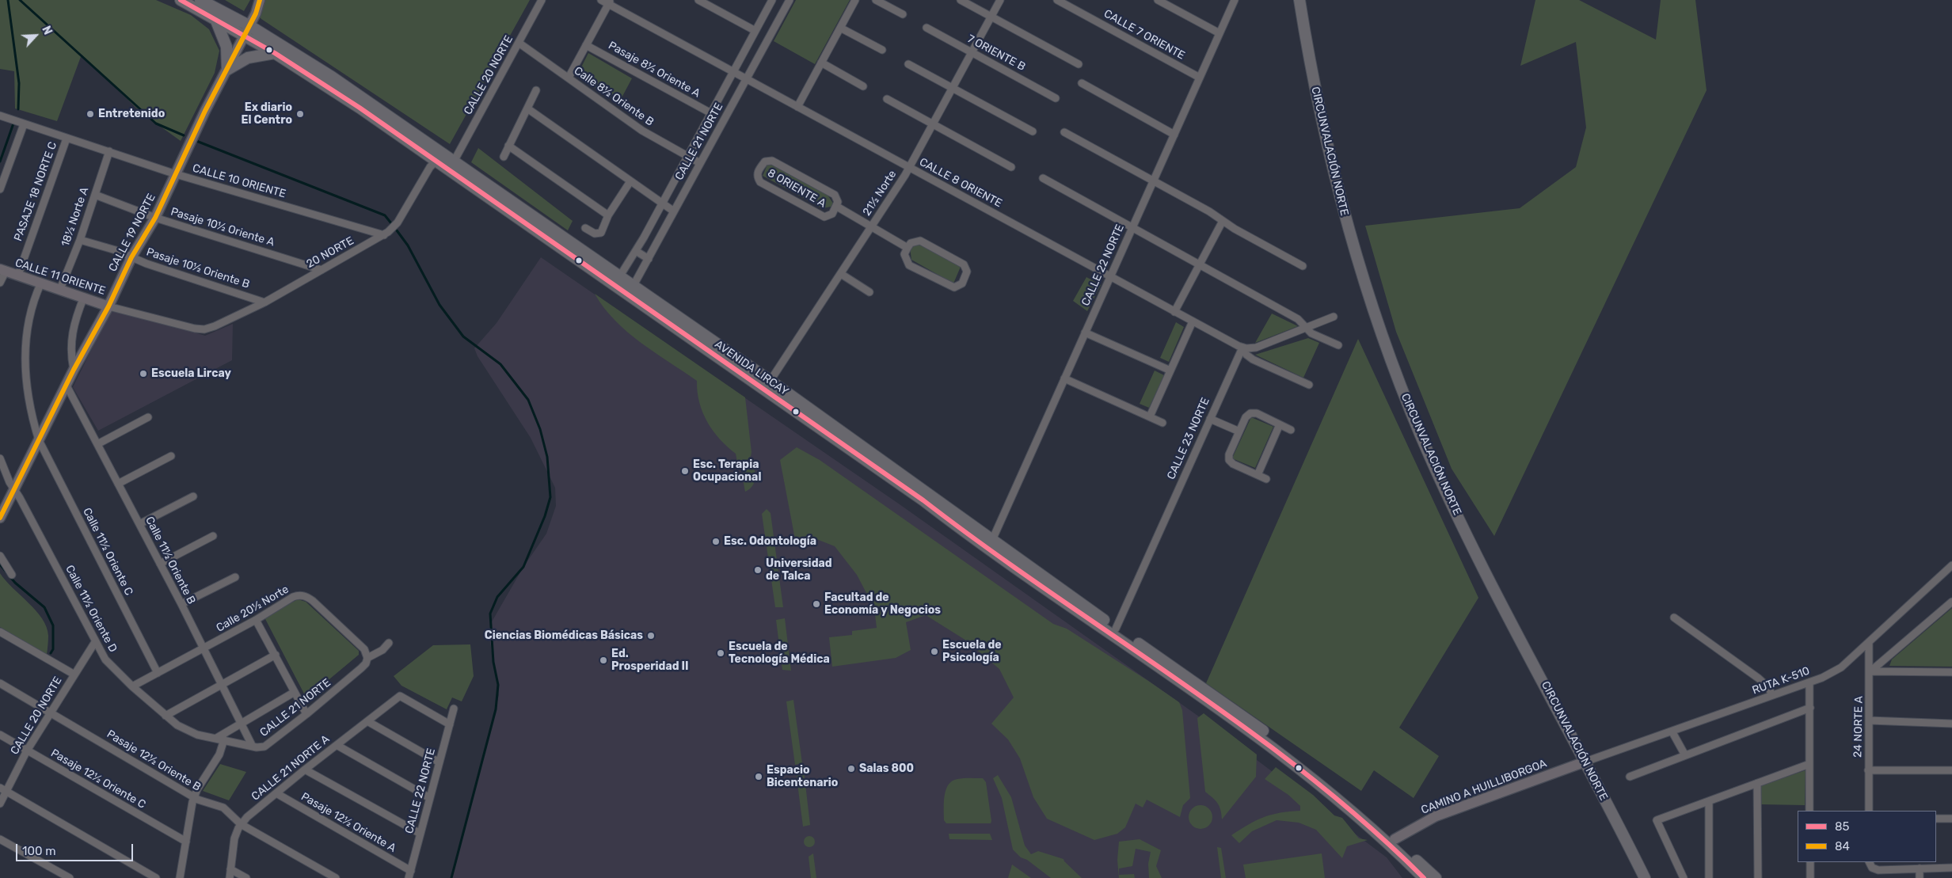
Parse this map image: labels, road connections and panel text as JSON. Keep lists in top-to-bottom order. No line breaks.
{"streets":{"main road":["CIRCUNVALACIÓN NORTE","AVENIDA LIRCAY"],"street":["CALLE 7 ORIENTE","7 ORIENTE B","Pasaje 8½ Oriente A","CALLE 20 NORTE","Calle 8½ Oriente B","CALLE 21 NORTE","CALLE 10 ORIENTE","CALLE 8 ORIENTE","8 ORIENTE A","PASAJE 18 NORTE C","21½ Norte","18½ Norte A","Pasaje 10½ Oriente A","CALLE 19 NORTE","20 NORTE","CALLE 22 NORTE","Pasaje 10½ Oriente B","CALLE 11 ORIENTE","CALLE 23 NORTE","Calle 11½ Oriente C","Calle 11½ Oriente B","Calle 11½ Oriente D","Calle 20½ Norte","RUTA K-510","24 NORTE A","Pasaje 12½ Oriente B","CALLE 21 NORTE A","Pasaje 12½ Oriente C","CAMINO A HUILLIBORGOA","Pasaje 12½ Oriente A"]},"crossings":[["CALLE 7 ORIENTE","CALLE 22 NORTE"],["7 ORIENTE B","21½ Norte"],["Pasaje 8½ Oriente A","CALLE 21 NORTE"],["CALLE 20 NORTE","Calle 8½ Oriente B"],["CALLE 20 NORTE","AVENIDA LIRCAY"],["CALLE 20 NORTE","Calle 11½ Oriente D"],["CALLE 20 NORTE","Pasaje 12½ Oriente B"],["CALLE 20 NORTE","Pasaje 12½ Oriente C"],["Calle 8½ Oriente B","CALLE 21 NORTE"],["CALLE 21 NORTE","CALLE 8 ORIENTE"],["CALLE 21 NORTE","AVENIDA LIRCAY"],["CALLE 21 NORTE","Calle 11½ Oriente B"],["CALLE 21 NORTE","Calle 11½ Oriente D"],["CALLE 21 NORTE","Calle 20½ Norte"],["CIRCUNVALACIÓN NORTE","RUTA K-510"],["CIRCUNVALACIÓN NORTE","CAMINO A HUILLIBORGOA"],["CALLE 10 ORIENTE","PASAJE 18 NORTE C"],["CALLE 10 ORIENTE","18½ Norte A"],["CALLE 10 ORIENTE","CALLE 19 NORTE"],["CALLE 10 ORIENTE","20 NORTE"],["CALLE 8 ORIENTE","21½ Norte"],["CALLE 8 ORIENTE","CALLE 22 NORTE"],["CALLE 8 ORIENTE","CALLE 23 NORTE"],["8 ORIENTE A","21½ Norte"],["PASAJE 18 NORTE C","CALLE 11 ORIENTE"],["21½ Norte","AVENIDA LIRCAY"],["18½ Norte A","Pasaje 10½ Oriente A"],["18½ Norte A","Pasaje 10½ Oriente B"],["18½ Norte A","CALLE 11 ORIENTE"],["Pasaje 10½ Oriente A","CALLE 19 NORTE"],["Pasaje 10½ Oriente A","20 NORTE"],["CALLE 19 NORTE","Pasaje 10½ Oriente B"],["CALLE 19 NORTE","CALLE 11 ORIENTE"],["CALLE 19 NORTE","AVENIDA LIRCAY"],["CALLE 19 NORTE","Calle 11½ Oriente C"],["CALLE 19 NORTE","Calle 11½ Oriente B"],["CALLE 19 NORTE","Calle 11½ Oriente D"],["20 NORTE","Pasaje 10½ Oriente B"],["20 NORTE","CALLE 11 ORIENTE"],["20 NORTE","AVENIDA LIRCAY"],["CALLE 22 NORTE","AVENIDA LIRCAY"],["CALLE 22 NORTE","CALLE 21 NORTE A"],["CALLE 22 NORTE","Pasaje 12½ Oriente A"],["CALLE 11 ORIENTE","Calle 11½ Oriente C"],["AVENIDA LIRCAY","CALLE 23 NORTE"],["AVENIDA LIRCAY","CAMINO A HUILLIBORGOA"],["Calle 11½ Oriente C","Calle 20½ Norte"],["Calle 11½ Oriente B","Calle 20½ Norte"],["Calle 11½ Oriente D","Calle 20½ Norte"],["RUTA K-510","24 NORTE A"],["RUTA K-510","CAMINO A HUILLIBORGOA"],["Pasaje 12½ Oriente B","CALLE 21 NORTE A"],["CALLE 21 NORTE A","Pasaje 12½ Oriente A"]],"places":["Entretenido","Ex diario El Centro","Escuela Lircay","Esc. Terapia Ocupacional","Esc. Odontología","Universidad de Talca","Facultad de Economía y Negocios","Ciencias Biomédicas Básicas","Escuela de Psicología","Escuela de Tecnología Médica","Ed. Prosperidad II","Salas 800","Espacio Bicentenario"],"lines":["transit line 85","transit line 84"],"legend":["85","84"],"scale_bar":"100 m","north":"top right"}
